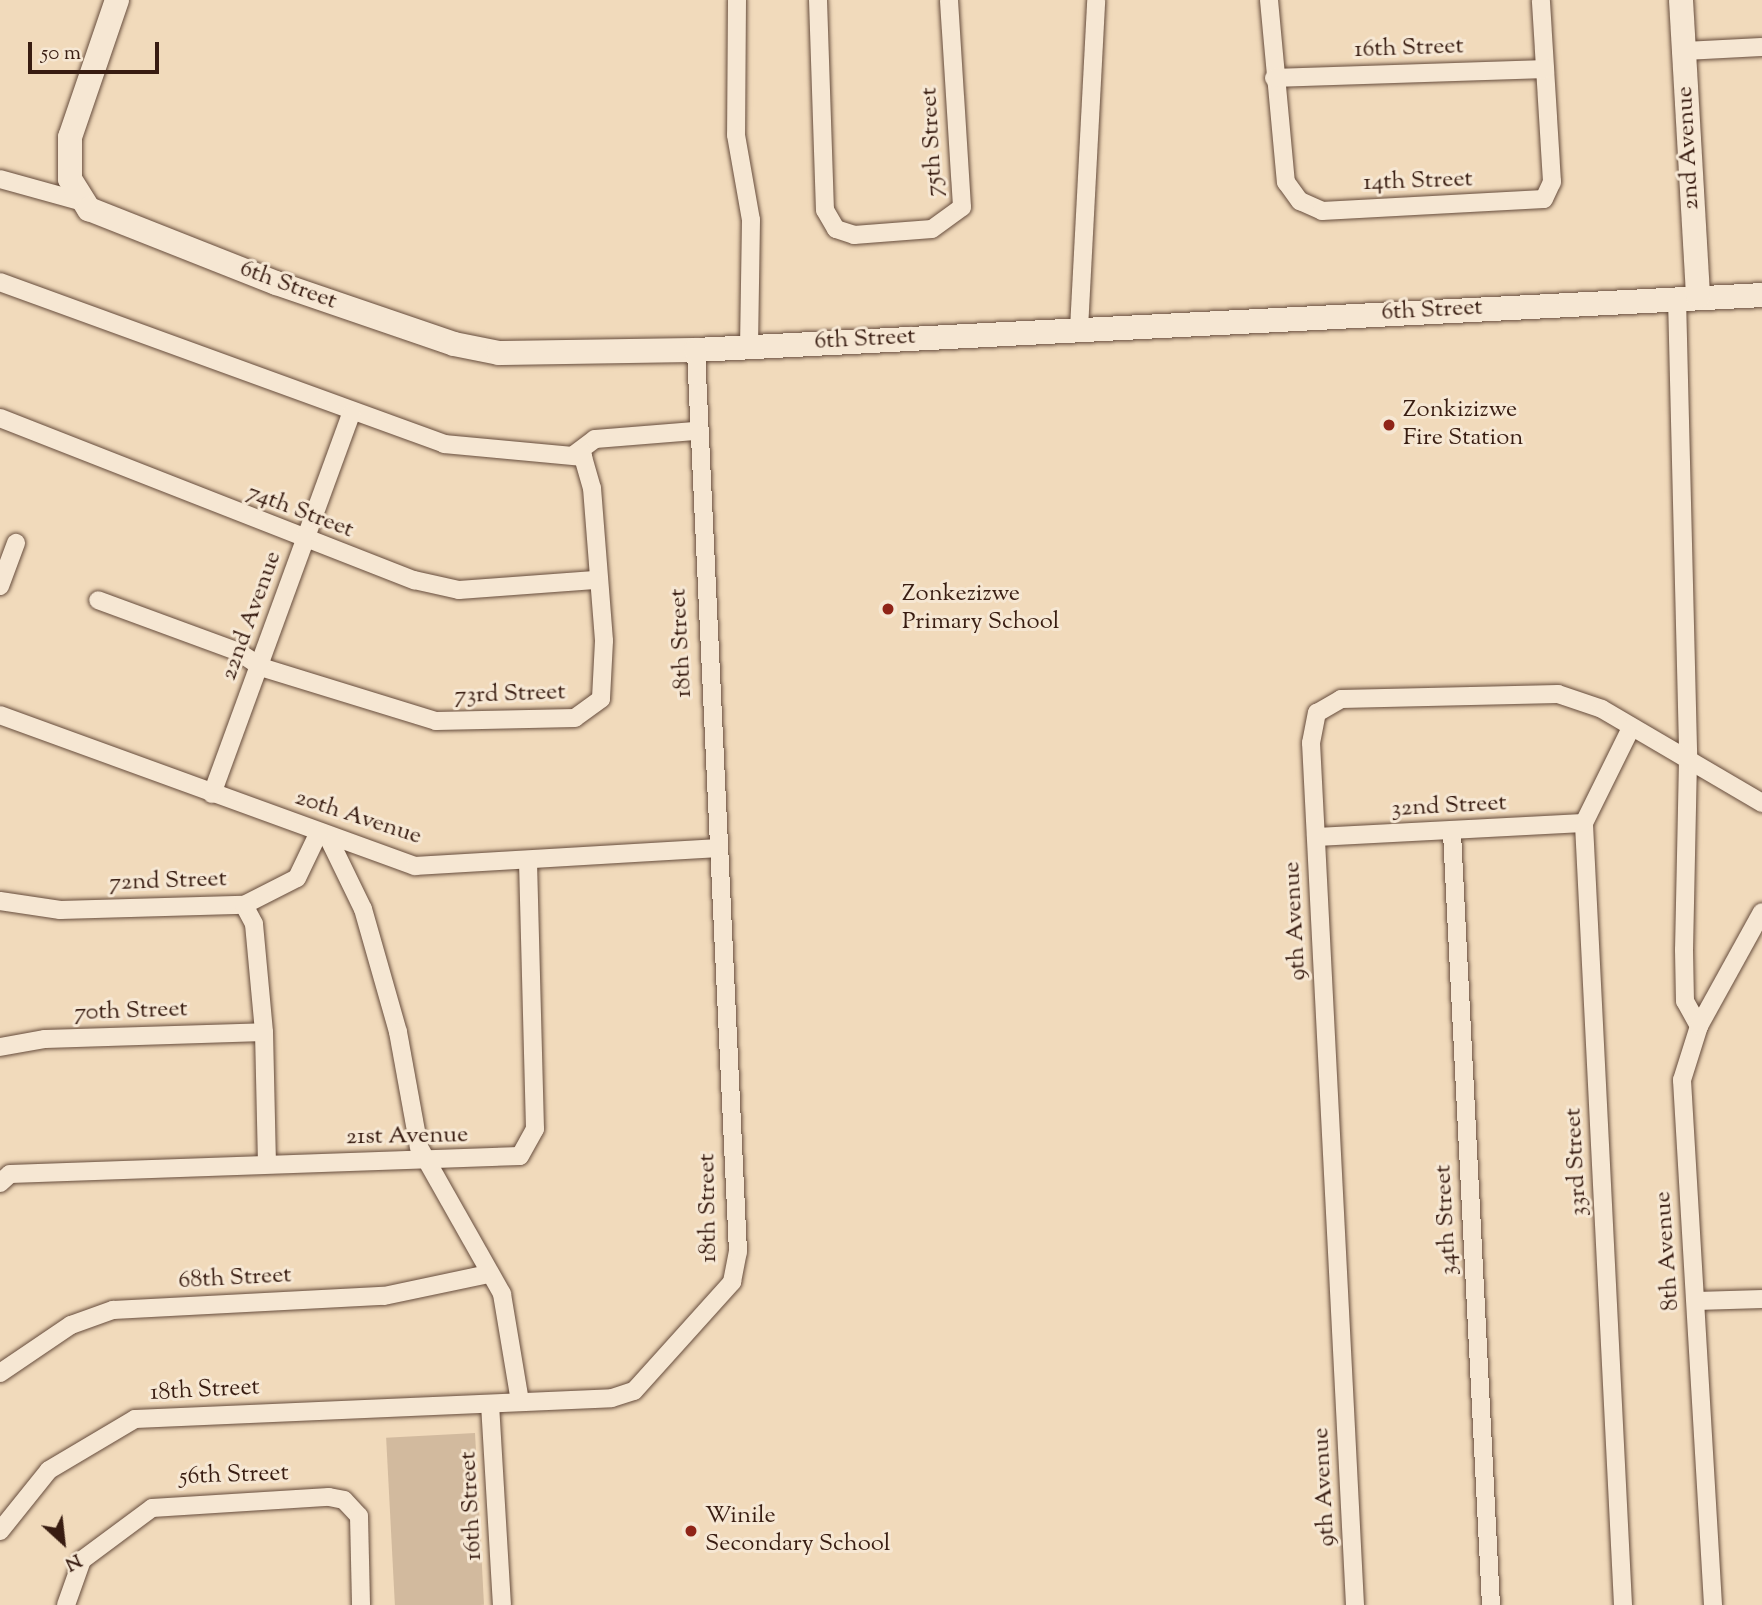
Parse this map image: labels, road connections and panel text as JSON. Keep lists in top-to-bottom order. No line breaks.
{"streets":{"street":["16th Street","75th Street","2nd Avenue","14th Street","6th Street","74th Street","22nd Avenue","18th Street","73rd Street","32nd Street","20th Avenue","72nd Street","9th Avenue","70th Street","21st Avenue","33rd Street","34th Street","8th Avenue","68th Street","56th Street"]},"crossings":[["16th Street","14th Street"],["16th Street","18th Street"],["2nd Avenue","6th Street"],["6th Street","18th Street"],["74th Street","22nd Avenue"],["74th Street","73rd Street"],["22nd Avenue","73rd Street"],["22nd Avenue","20th Avenue"],["18th Street","20th Avenue"],["32nd Street","9th Avenue"],["32nd Street","33rd Street"],["32nd Street","34th Street"],["20th Avenue","21st Avenue"],["72nd Street","70th Street"],["72nd Street","21st Avenue"],["9th Avenue","33rd Street"]],"places":["Zonkizizwe Fire Station","Zonkezizwe Primary School","Winile Secondary School"],"scale_bar":"50 m","north":"bottom right"}
